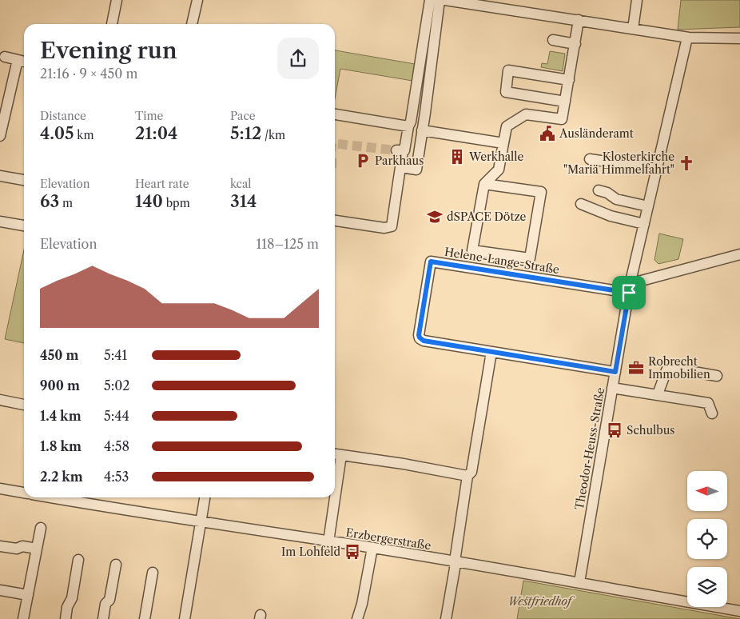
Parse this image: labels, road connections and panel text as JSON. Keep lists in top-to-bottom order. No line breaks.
{"streets":{"street":["Helene-Lange-Straße","Theodor-Heuss-Straße","Erzbergerstraße"]},"crossings":[["Helene-Lange-Straße","Theodor-Heuss-Straße"],["Theodor-Heuss-Straße","Erzbergerstraße"]],"parks":["Westfriedhof"],"places":{"public building":["Ausländeramt"],"building":["Werkhalle"],"parking":["Parkhaus"],"church":["Klosterkirche \"Mariä Himmelfahrt\""],"school or university":["dSPACE Dötze"],"office":["Robrecht Immobilien"],"bus stop":["Schulbus","Im Lohfeld"]},"north":"left","page":{"heading":["Evening run","21:16 · 9 × 450 m"],"stats":[["Distance","4.05 km"],["Time","21:04"],["Pace","5:12 /km"],["Elevation","63 m"],["Heart rate","140 bpm"],["kcal","314"]],"chart":["Elevation","118–125 m"],"list":[{"name":"450 m","note":"5:41"},{"name":"900 m","note":"5:02"},{"name":"1.4 km","note":"5:44"},{"name":"1.8 km","note":"4:58"},{"name":"2.2 km","note":"4:53"}]}}
